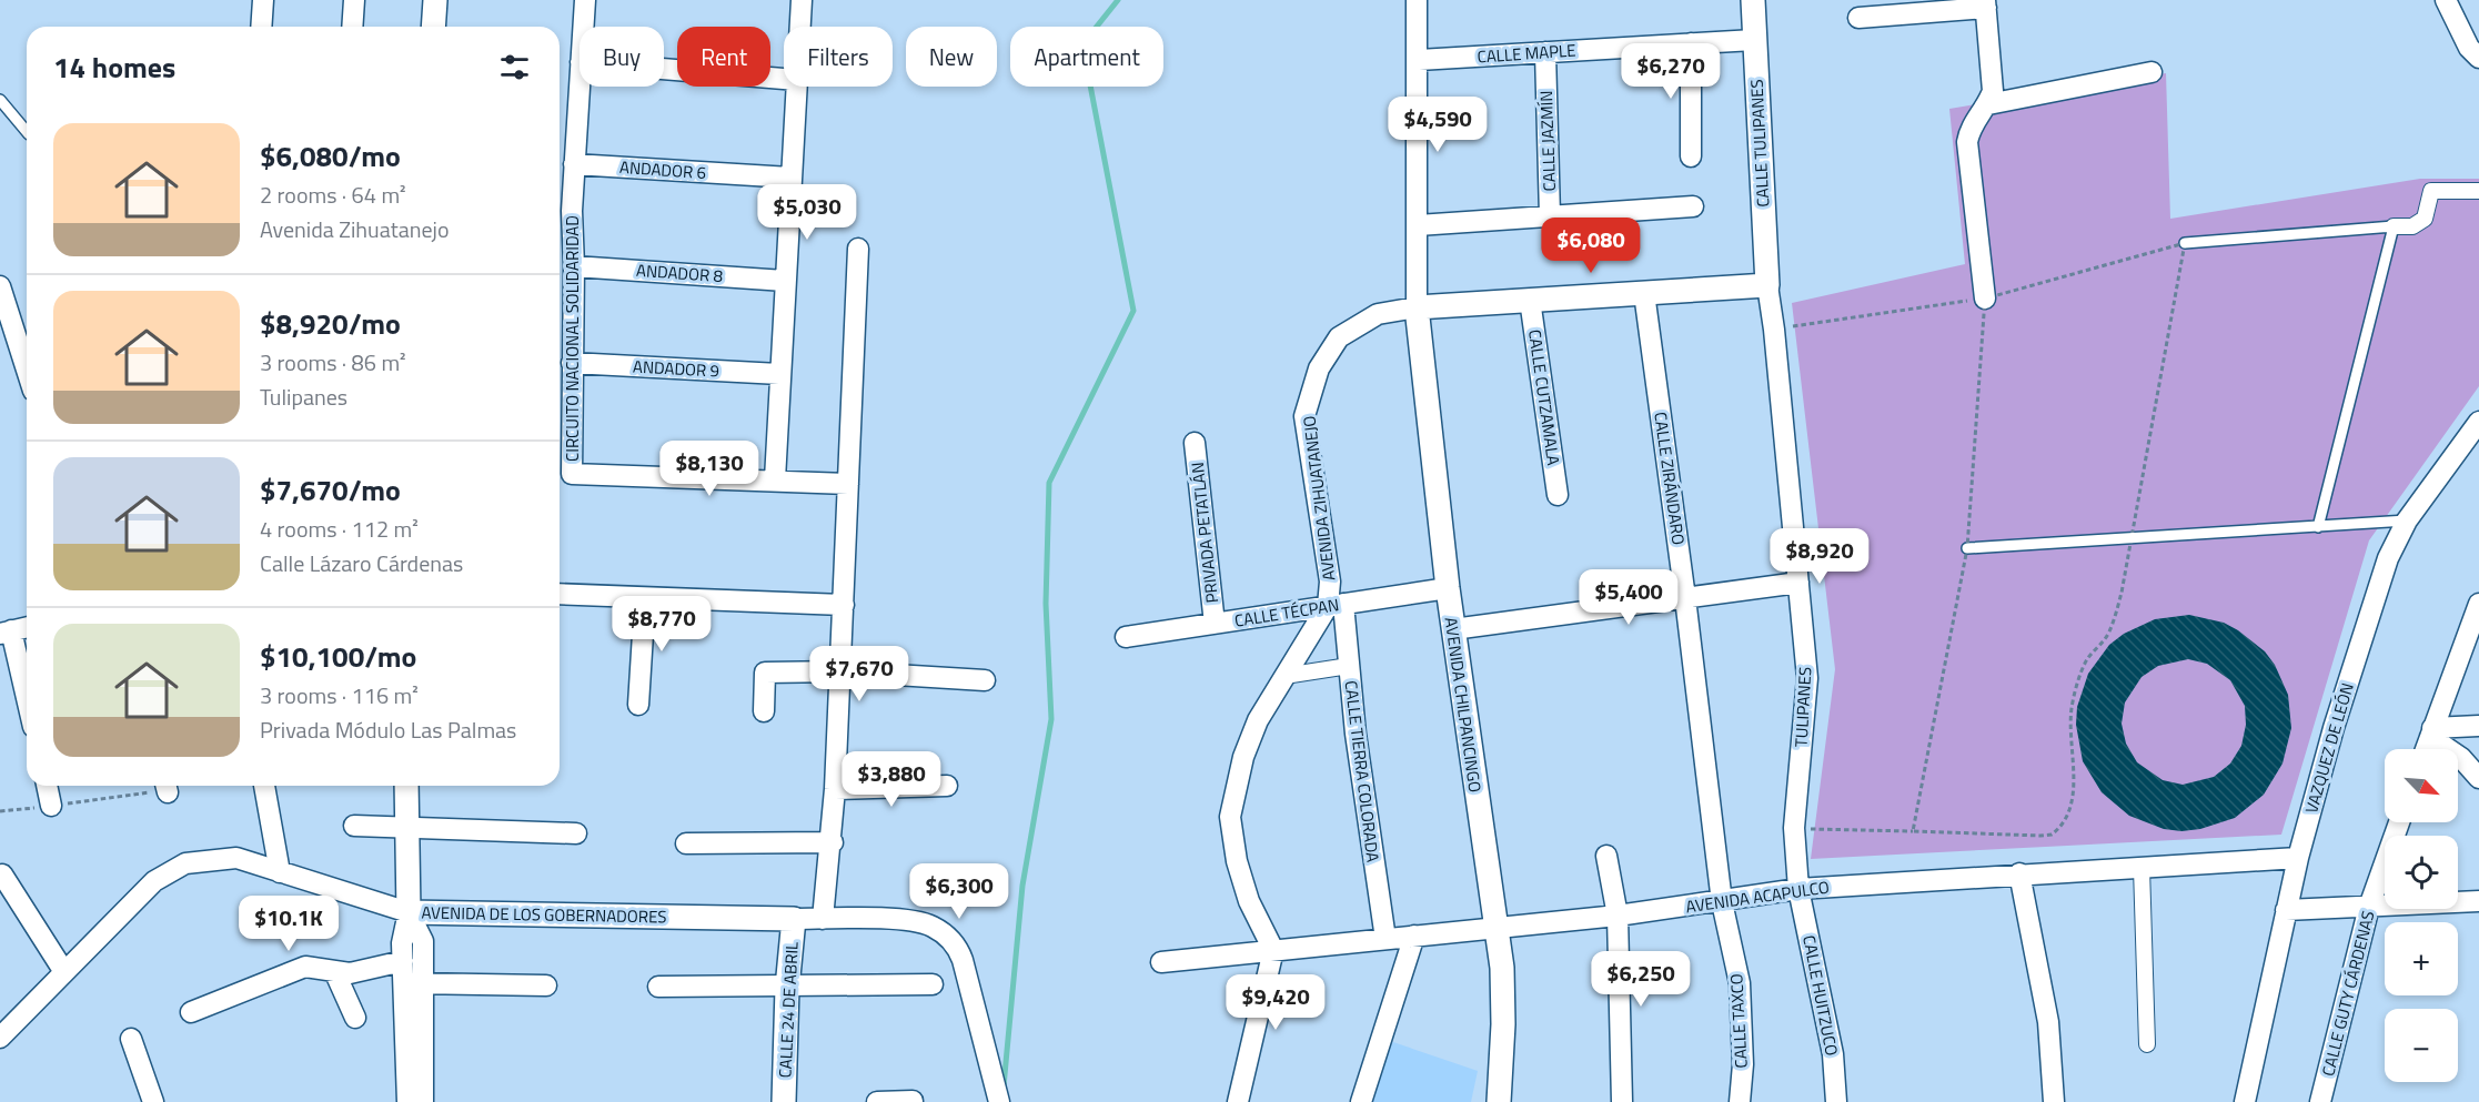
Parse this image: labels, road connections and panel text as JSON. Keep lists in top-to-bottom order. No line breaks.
{"streets":{"street":["CALLE MAPLE","CALLE JAZMÍN","CALLE TULIPANES","ANDADOR 6","ANDADOR 8","CIRCUITO NACIONAL SOLIDARIDAD","ANDADOR 9","CALLE CUTZAMALA","CALLE ZIRÁNDARO","AVENIDA ZIHUATANEJO","PRIVADA PETATLÁN","CALLE TÉCPAN","AVENIDA CHILPANCINGO","TULIPANES","VAZQUEZ DE LEÓN","CALLE TIERRA COLORADA","AVENIDA ACAPULCO","AVENIDA DE LOS GOBERNADORES","CALLE GUTY CÁRDENAS","CALLE HUITZUCO","CALLE 24 DE ABRIL","CALLE TAXCO"]},"crossings":[["CALLE MAPLE","CALLE JAZMÍN"],["CALLE MAPLE","CALLE TULIPANES"],["CALLE TULIPANES","AVENIDA ZIHUATANEJO"],["CALLE TULIPANES","TULIPANES"],["ANDADOR 6","CIRCUITO NACIONAL SOLIDARIDAD"],["ANDADOR 8","CIRCUITO NACIONAL SOLIDARIDAD"],["CIRCUITO NACIONAL SOLIDARIDAD","ANDADOR 9"],["CALLE CUTZAMALA","AVENIDA ZIHUATANEJO"],["CALLE ZIRÁNDARO","AVENIDA ZIHUATANEJO"],["CALLE ZIRÁNDARO","AVENIDA ACAPULCO"],["CALLE ZIRÁNDARO","CALLE TAXCO"],["AVENIDA ZIHUATANEJO","CALLE TÉCPAN"],["AVENIDA ZIHUATANEJO","AVENIDA CHILPANCINGO"],["AVENIDA ZIHUATANEJO","TULIPANES"],["AVENIDA ZIHUATANEJO","CALLE TIERRA COLORADA"],["PRIVADA PETATLÁN","CALLE TÉCPAN"],["CALLE TÉCPAN","AVENIDA CHILPANCINGO"],["CALLE TÉCPAN","CALLE TIERRA COLORADA"],["AVENIDA CHILPANCINGO","AVENIDA ACAPULCO"],["TULIPANES","AVENIDA ACAPULCO"],["TULIPANES","CALLE HUITZUCO"],["VAZQUEZ DE LEÓN","AVENIDA ACAPULCO"],["CALLE TIERRA COLORADA","AVENIDA ACAPULCO"],["AVENIDA ACAPULCO","CALLE HUITZUCO"],["AVENIDA ACAPULCO","CALLE TAXCO"],["AVENIDA DE LOS GOBERNADORES","CALLE 24 DE ABRIL"]],"north":"bottom right","page":{"chip":["Buy","Rent","Filters","New","Apartment"],"heading":"14 homes","price":["$6,270","$4,590","$5,030","$6,080","$8,130","$8,920","$5,400","$8,770","$7,670","$3,880","$6,300","$10.1K","$6,250","$9,420"],"list":[{"name":"$6,080/mo","note":"2 rooms · 64 m² · Avenida Zihuatanejo"},{"name":"$8,920/mo","note":"3 rooms · 86 m² · Tulipanes"},{"name":"$7,670/mo","note":"4 rooms · 112 m² · Calle Lázaro Cárdenas"},{"name":"$10,100/mo","note":"3 rooms · 116 m² · Privada Módulo Las Palmas"}],"map_buttons":["+","−"]}}
